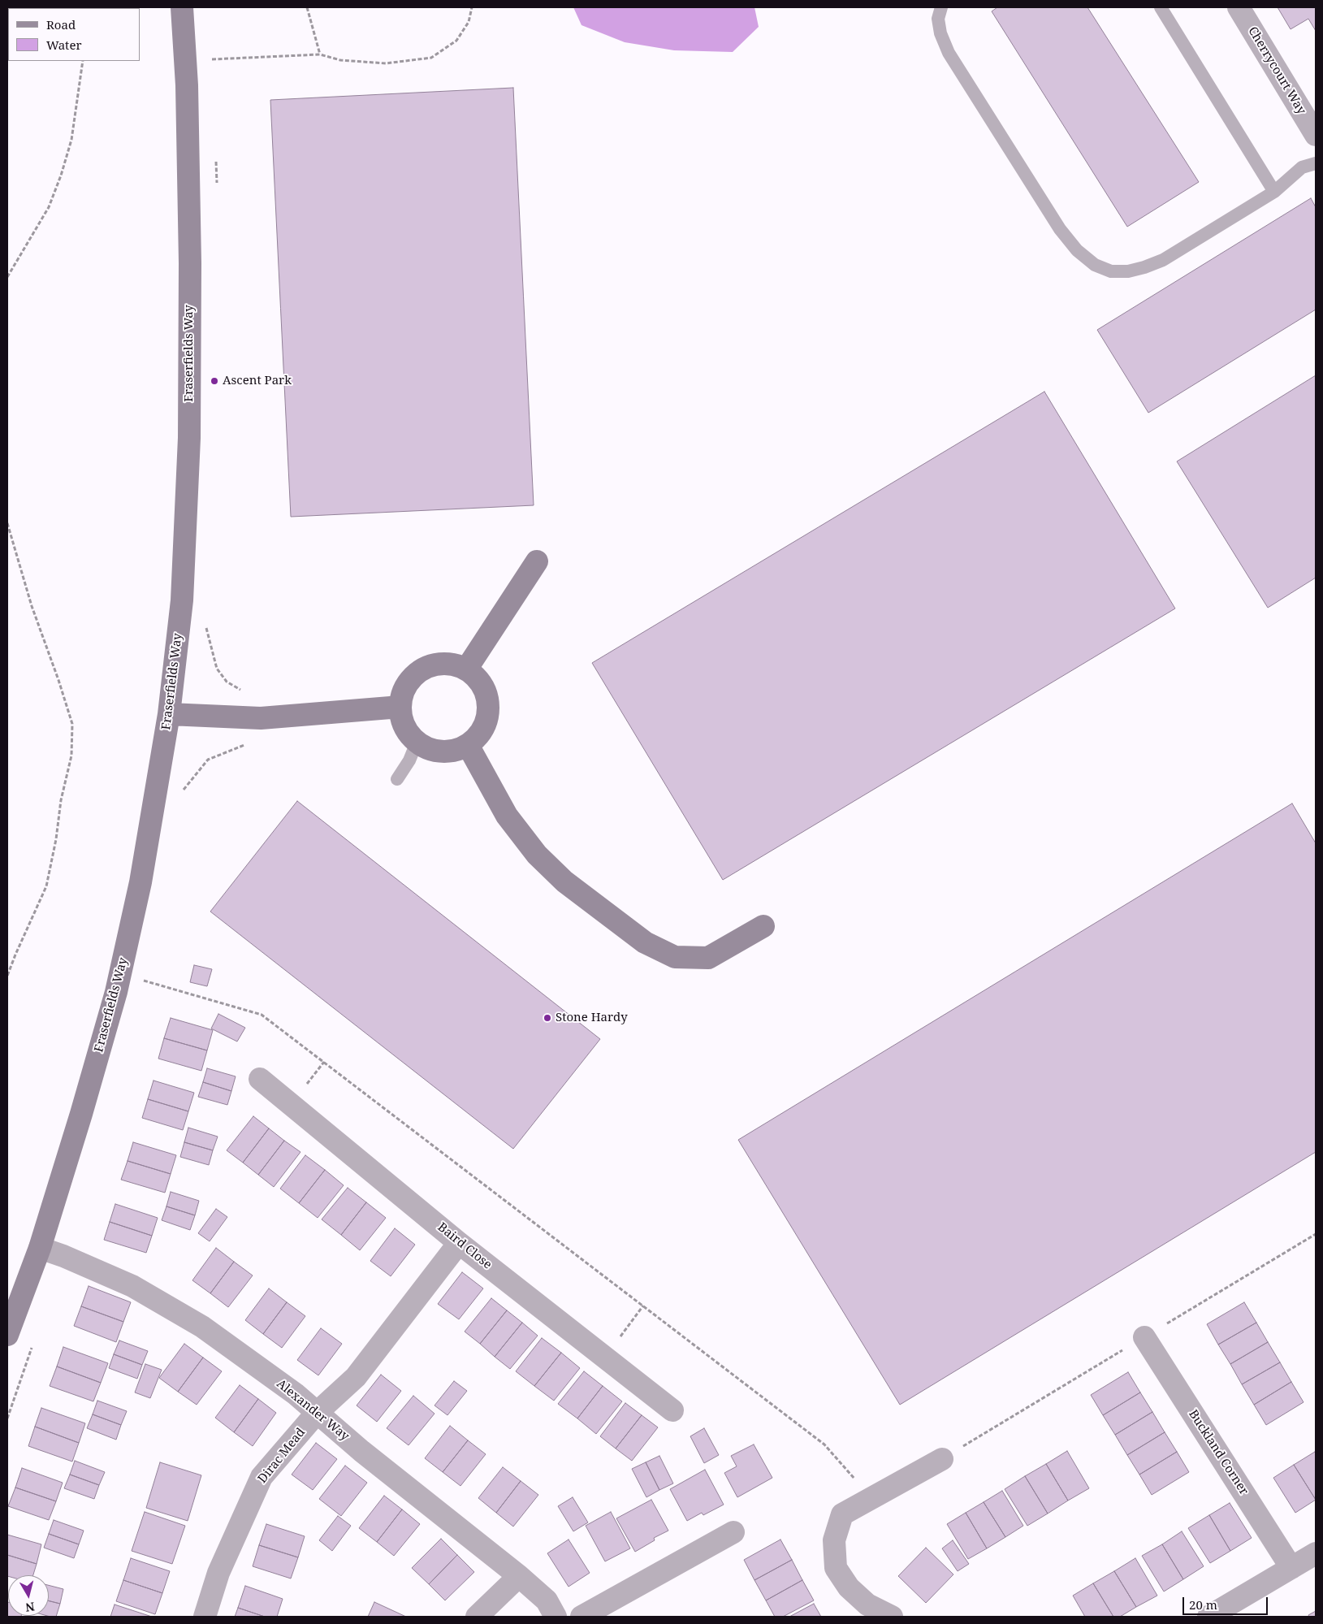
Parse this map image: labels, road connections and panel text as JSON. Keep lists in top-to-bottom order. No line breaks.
{"streets":{"street":["Cherrycourt Way","Fraserfields Way","Baird Close","Alexander Way","Buckland Corner","Dirac Mead"]},"crossings":[["Fraserfields Way","Alexander Way"],["Baird Close","Dirac Mead"],["Alexander Way","Dirac Mead"]],"places":["Ascent Park","Stone Hardy"],"legend":["Road","Water"],"scale_bar":"20 m","north":"bottom"}
